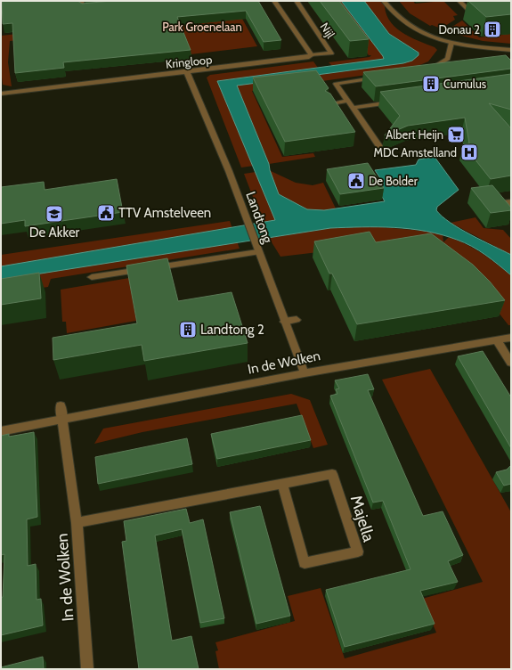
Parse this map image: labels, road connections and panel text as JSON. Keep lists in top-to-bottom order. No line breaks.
{"streets":{"street":["Nijl","Kringloop","Landtong","In de Wolken","Majella"]},"crossings":[["Nijl","Kringloop"],["Kringloop","Landtong"],["Landtong","In de Wolken"],["In de Wolken","Majella"]],"parks":["Park Groenelaan"],"places":{"building":["Donau 2","Cumulus","Landtong 2"],"supermarket":["Albert Heijn"],"hospital":["MDC Amstelland"],"public building":["De Bolder","TTV Amstelveen"],"school or university":["De Akker"]}}
